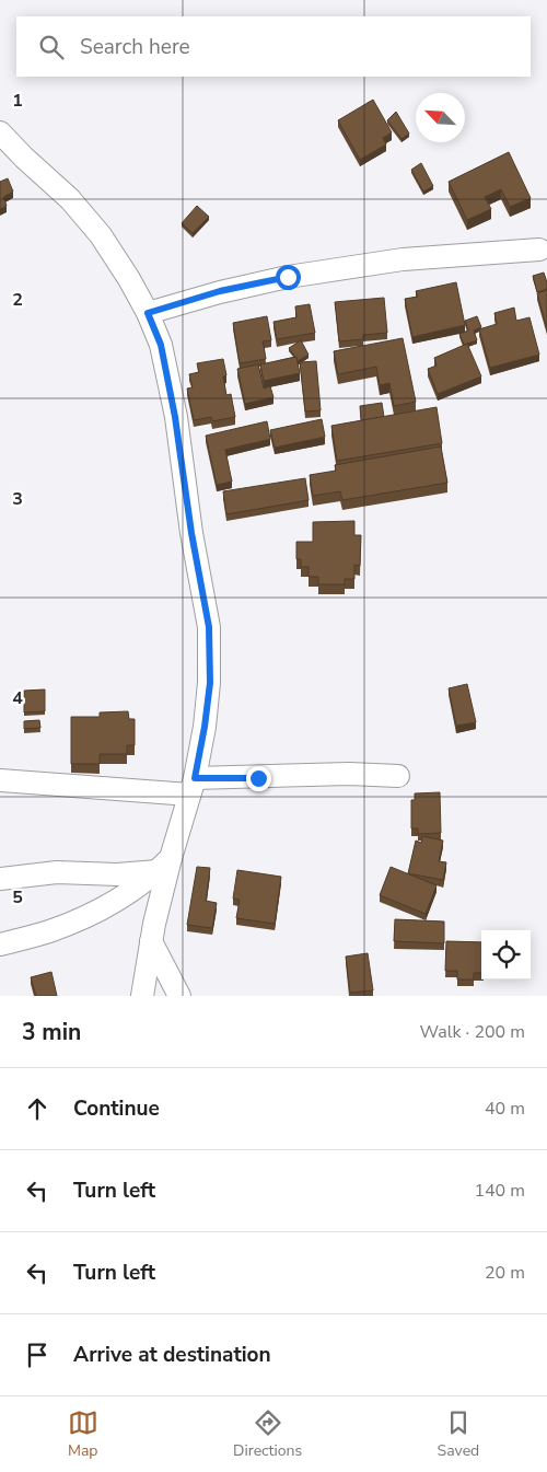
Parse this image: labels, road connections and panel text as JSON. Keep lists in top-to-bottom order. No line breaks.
{"north":"top left","page":{"search":"Search here","heading":["3 min","Walk · 200 m"],"list":[["Continue","40 m"],["Turn left","140 m"],["Turn left","20 m"],"Arrive at destination"],"nav":["Map","Directions","Saved"]},"grid":{"rows":["1","2","3","4","5"]}}
